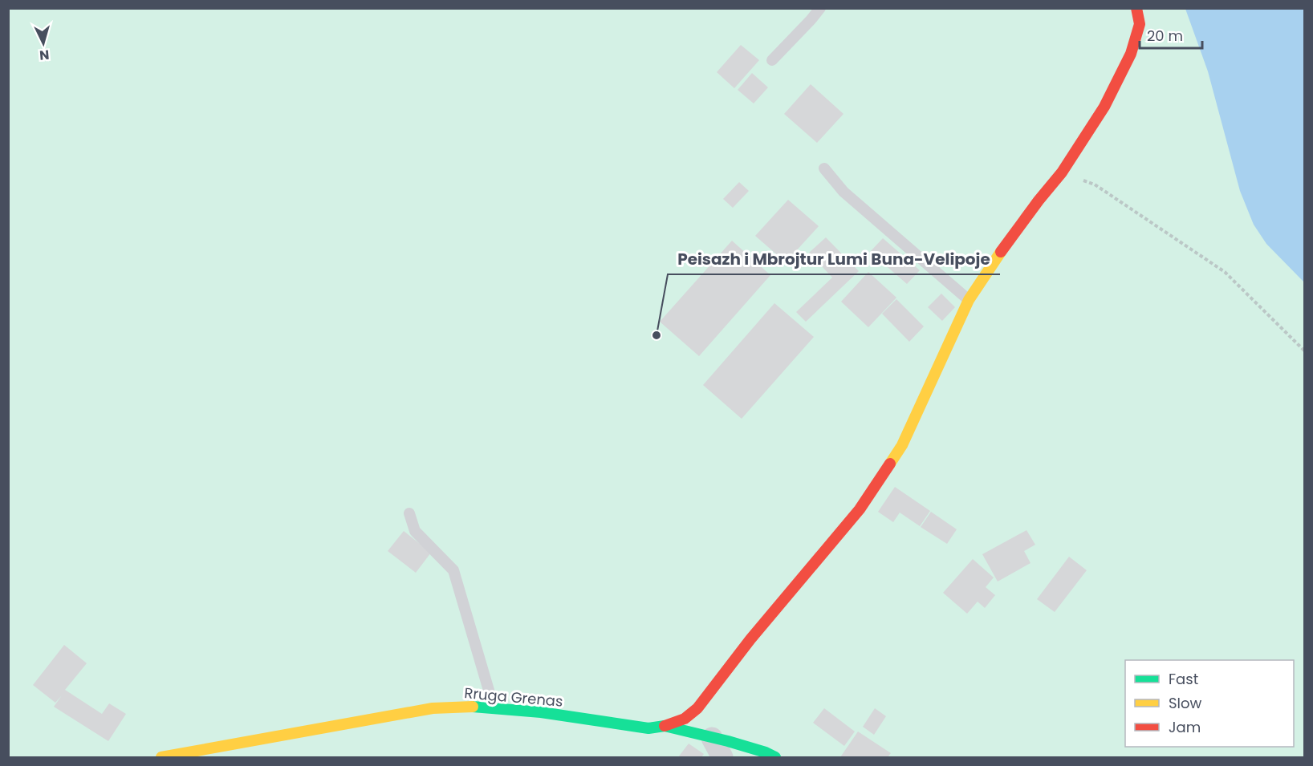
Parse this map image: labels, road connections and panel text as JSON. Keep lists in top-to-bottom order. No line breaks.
{"streets":{"street":["Rruga Grenas"]},"places":["Peisazh i Mbrojtur Lumi Buna-Velipoje"],"legend":["Fast","Slow","Jam"],"scale_bar":"20 m","north":"bottom"}
